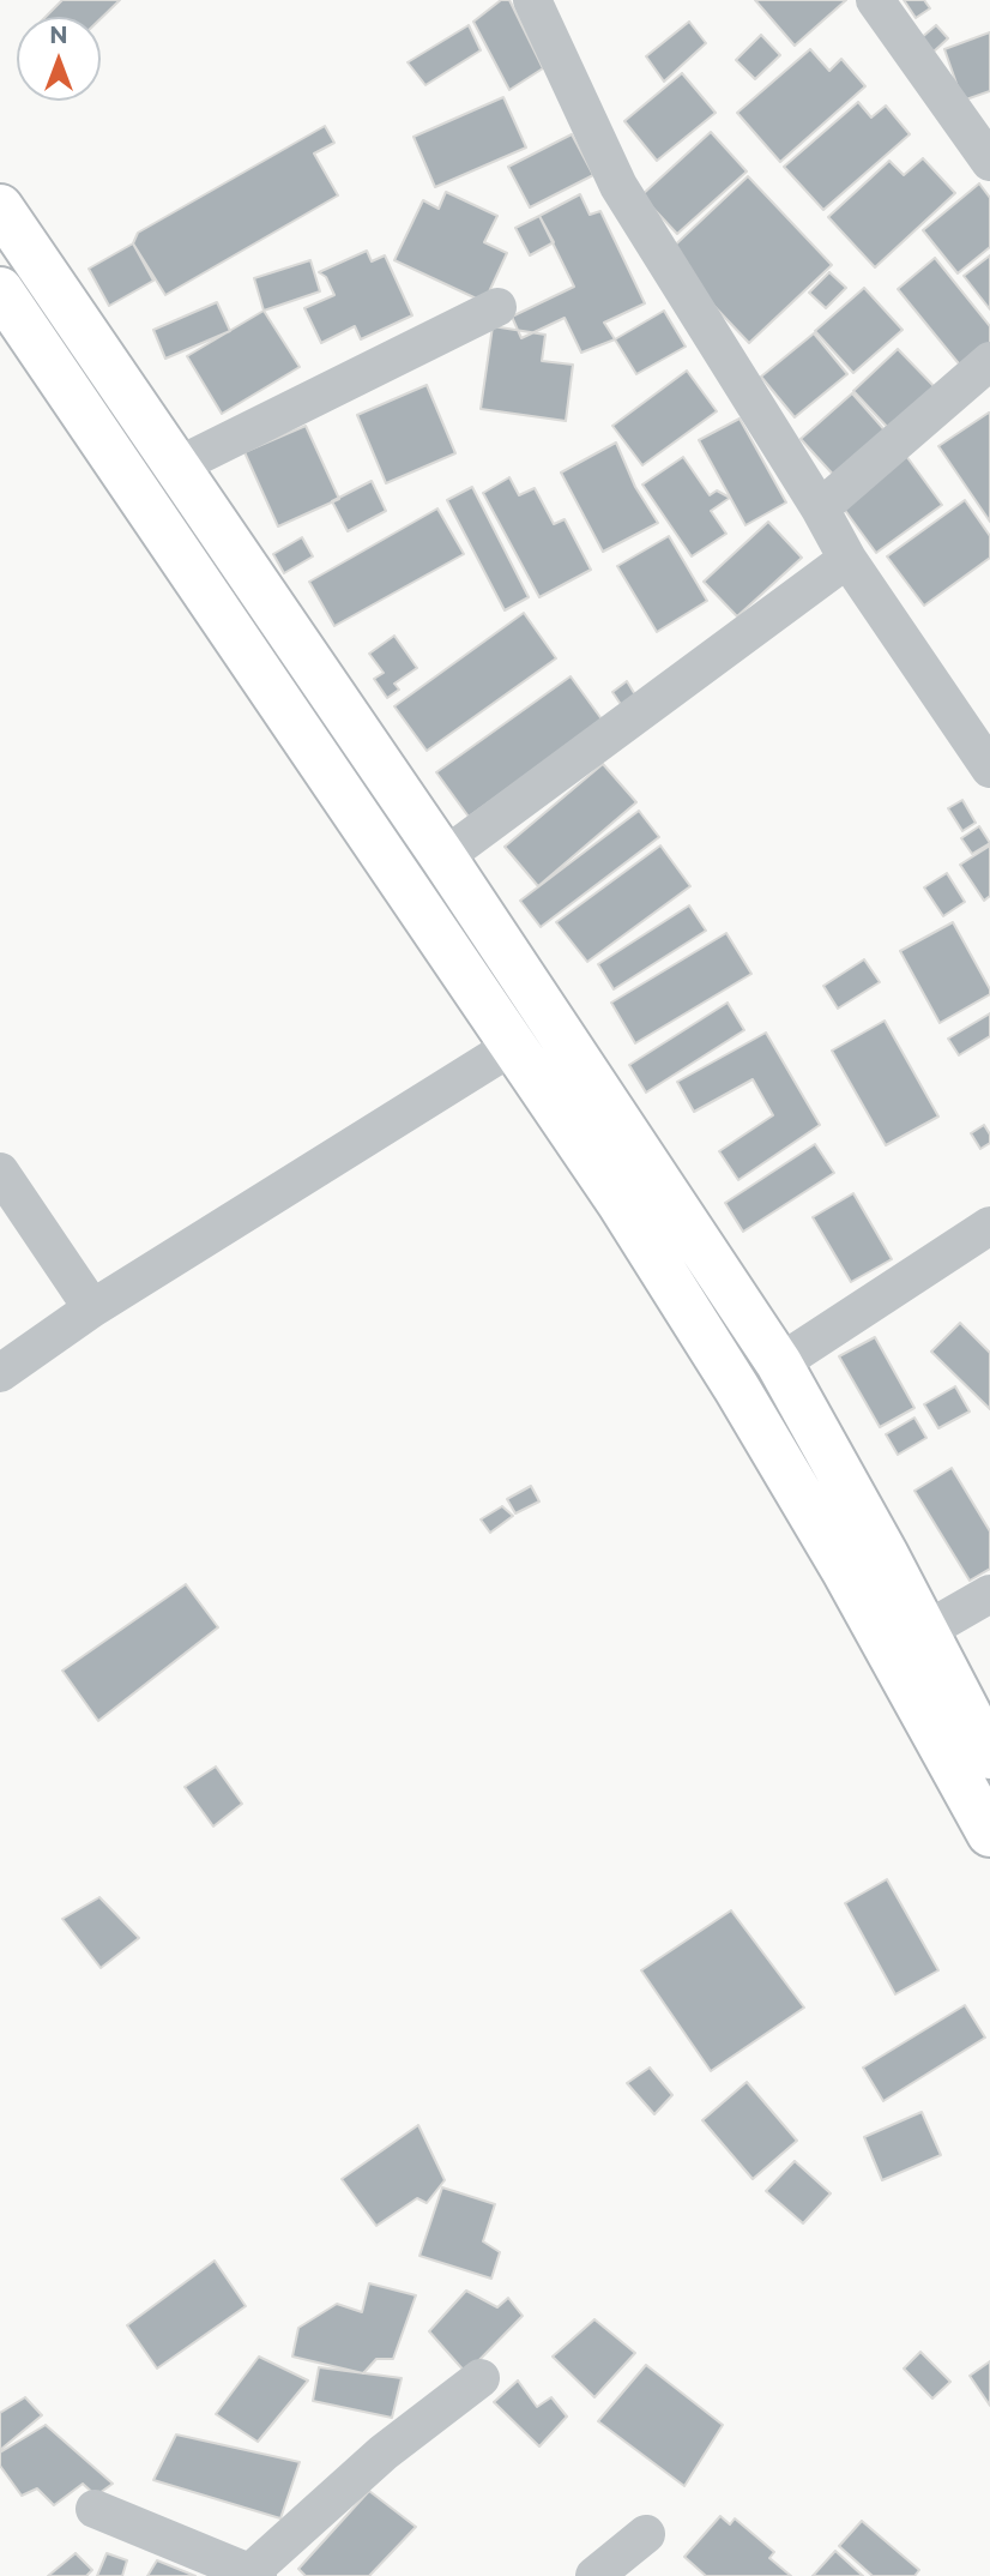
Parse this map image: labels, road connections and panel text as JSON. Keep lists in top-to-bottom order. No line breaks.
{"north":"top"}
